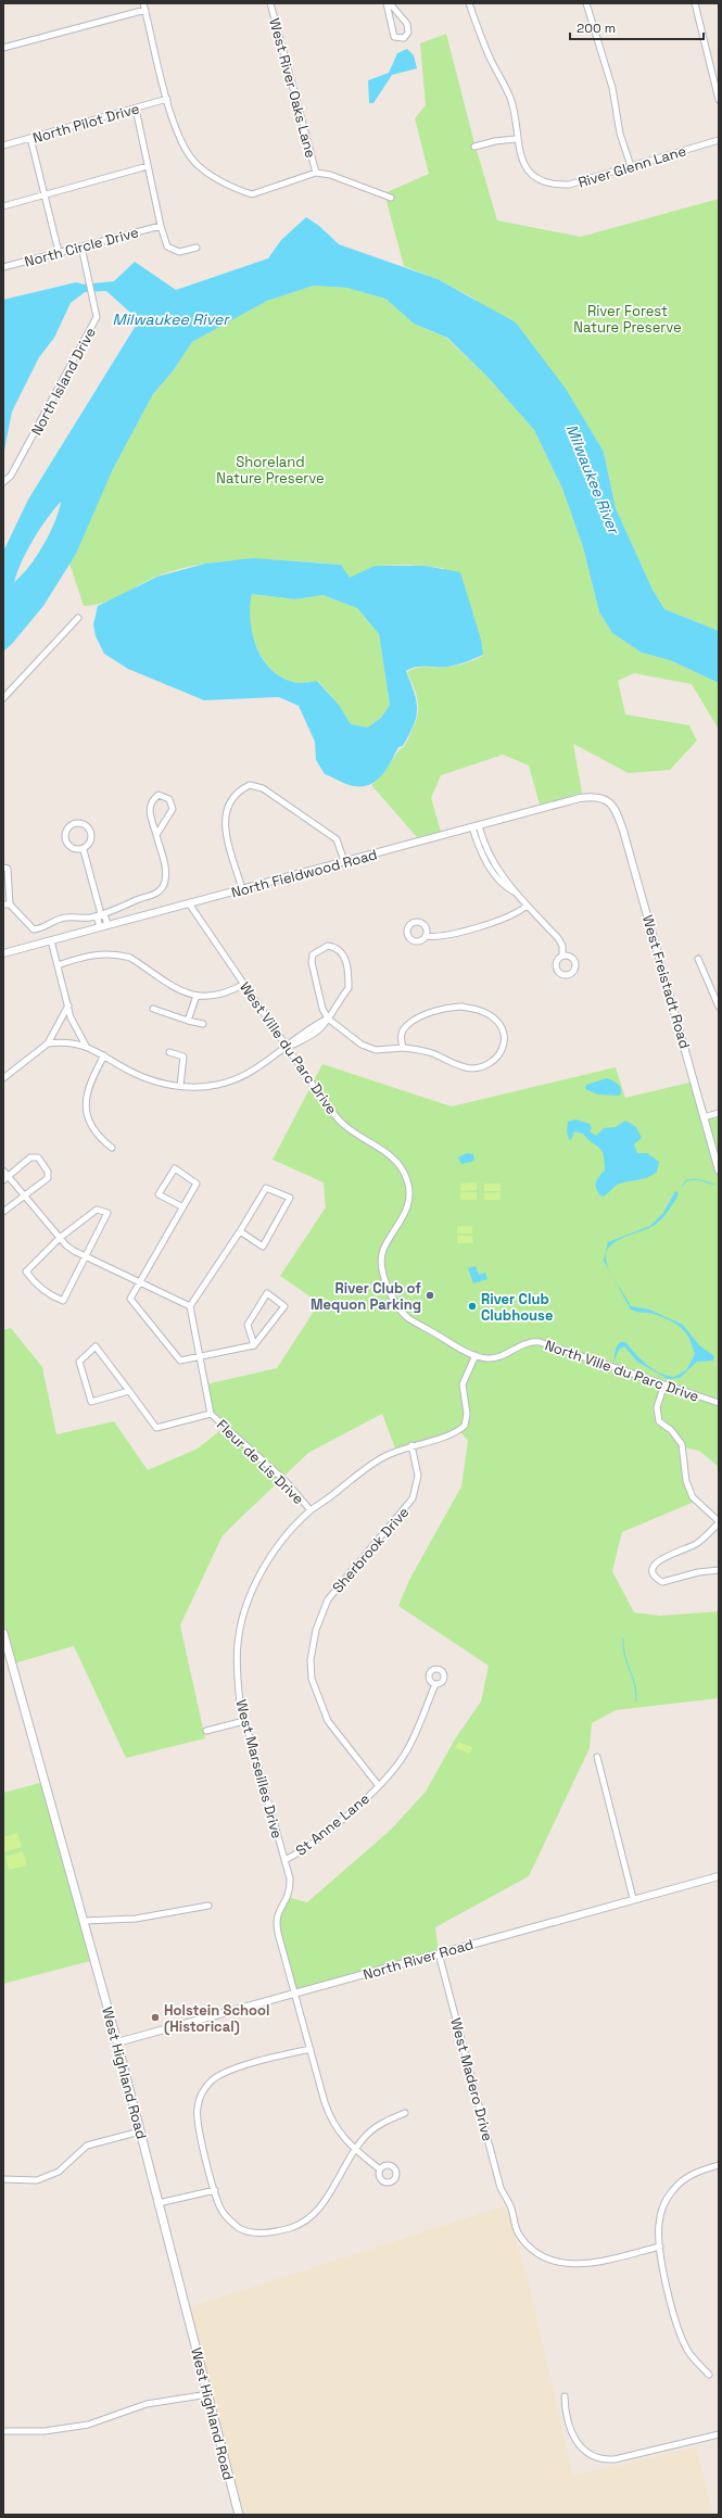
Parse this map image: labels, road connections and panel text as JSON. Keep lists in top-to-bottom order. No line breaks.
{"streets":{"main road":["West Highland Road"],"street":["West River Oaks Lane","North Pilot Drive","River Glenn Lane","North Circle Drive","North Island Drive","North Fieldwood Road","West Freistadt Road","West Ville du Parc Drive","North Ville du Parc Drive","Fleur de Lis Drive","Sherbrook Drive","West Marseilles Drive","St Anne Lane","North River Road","West Madero Drive"]},"crossings":[["North Circle Drive","North Island Drive"],["North Fieldwood Road","West Freistadt Road"],["North Fieldwood Road","West Ville du Parc Drive"],["West Ville du Parc Drive","North Ville du Parc Drive"],["West Ville du Parc Drive","West Marseilles Drive"],["North Ville du Parc Drive","West Marseilles Drive"],["Fleur de Lis Drive","West Marseilles Drive"],["Sherbrook Drive","West Marseilles Drive"],["Sherbrook Drive","St Anne Lane"],["West Marseilles Drive","St Anne Lane"],["West Marseilles Drive","North River Road"],["North River Road","West Highland Road"],["North River Road","West Madero Drive"]],"water":["Milwaukee River"],"parks":["River Forest Nature Preserve","Shoreland Nature Preserve"],"places":["River Club of Mequon Parking","River Club Clubhouse","Holstein School (Historical)"],"scale_bar":"200 m"}
